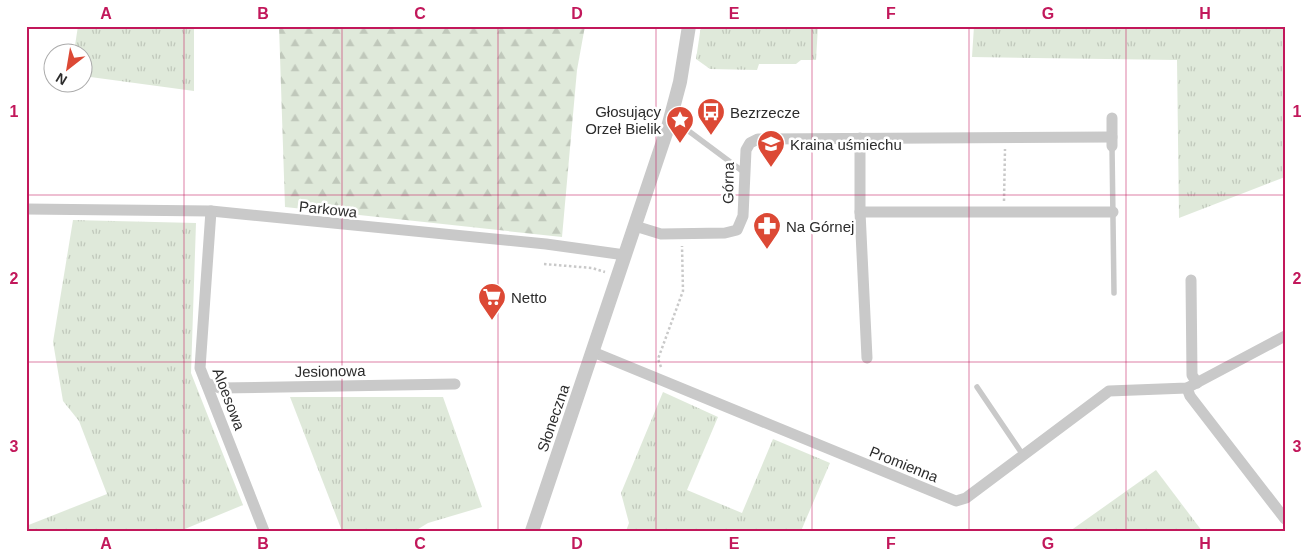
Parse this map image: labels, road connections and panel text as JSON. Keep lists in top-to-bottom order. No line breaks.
{"streets":{"street":["Górna","Parkowa","Jesionowa","Aloesowa","Słoneczna","Promienna"]},"crossings":[["Parkowa","Aloesowa"],["Jesionowa","Aloesowa"],["Słoneczna","Promienna"]],"places":{"bus stop":["Bezrzecze"],"place":["Głosujący Orzeł Bielik"],"school or university":["Kraina uśmiechu"],"pharmacy":["Na Górnej"],"supermarket":["Netto"]},"north":"bottom left","grid":{"columns":["A","B","C","D","E","F","G","H"],"rows":["1","2","3"]}}
